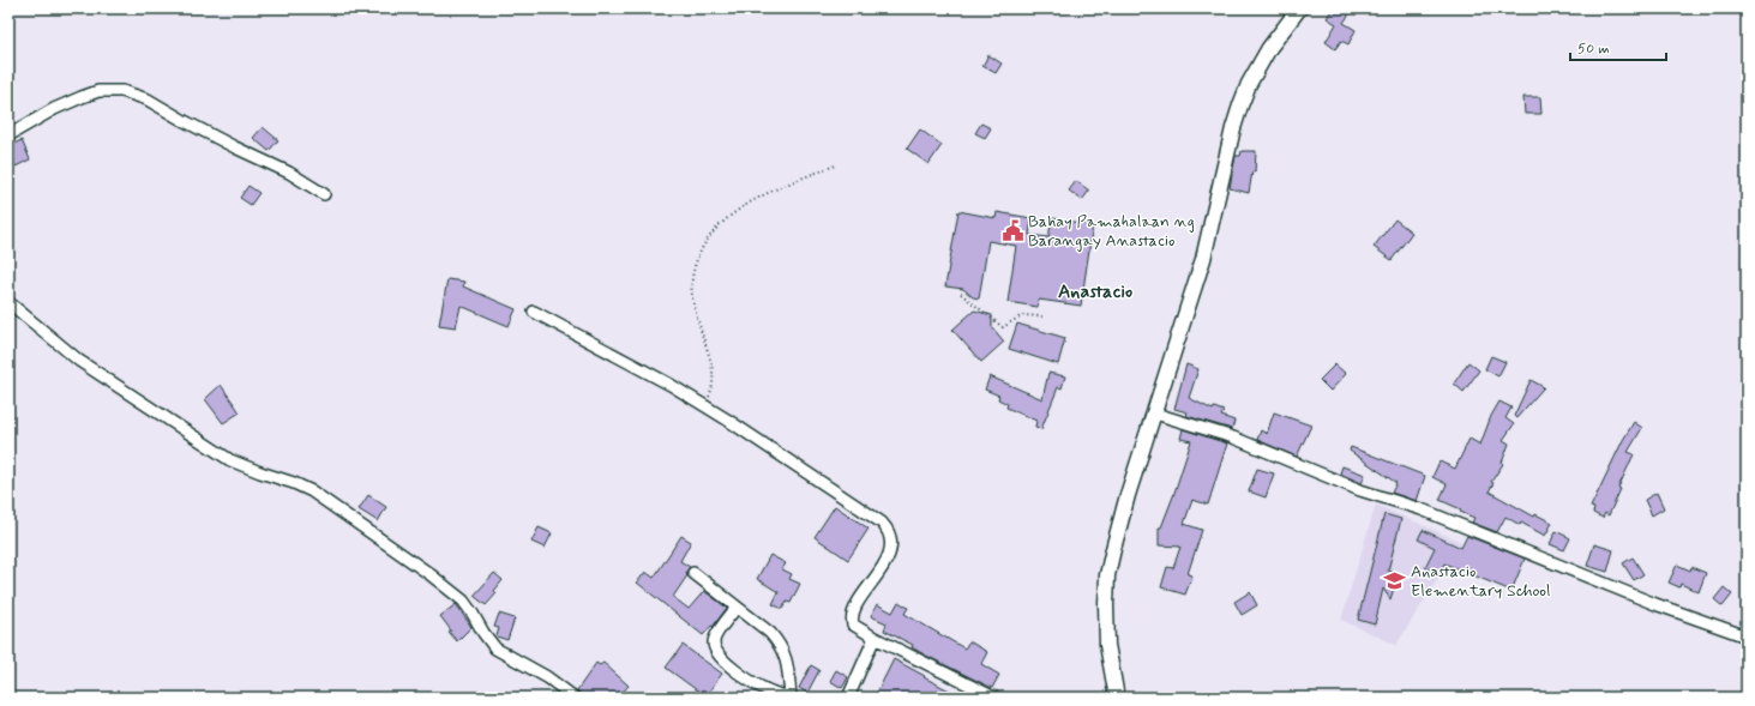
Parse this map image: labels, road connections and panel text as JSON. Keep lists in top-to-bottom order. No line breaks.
{"districts":["Anastacio"],"places":{"public building":["Bahay Pamahalaan ng Barangay Anastacio"],"school or university":["Anastacio Elementary School"]},"scale_bar":"50 m"}
